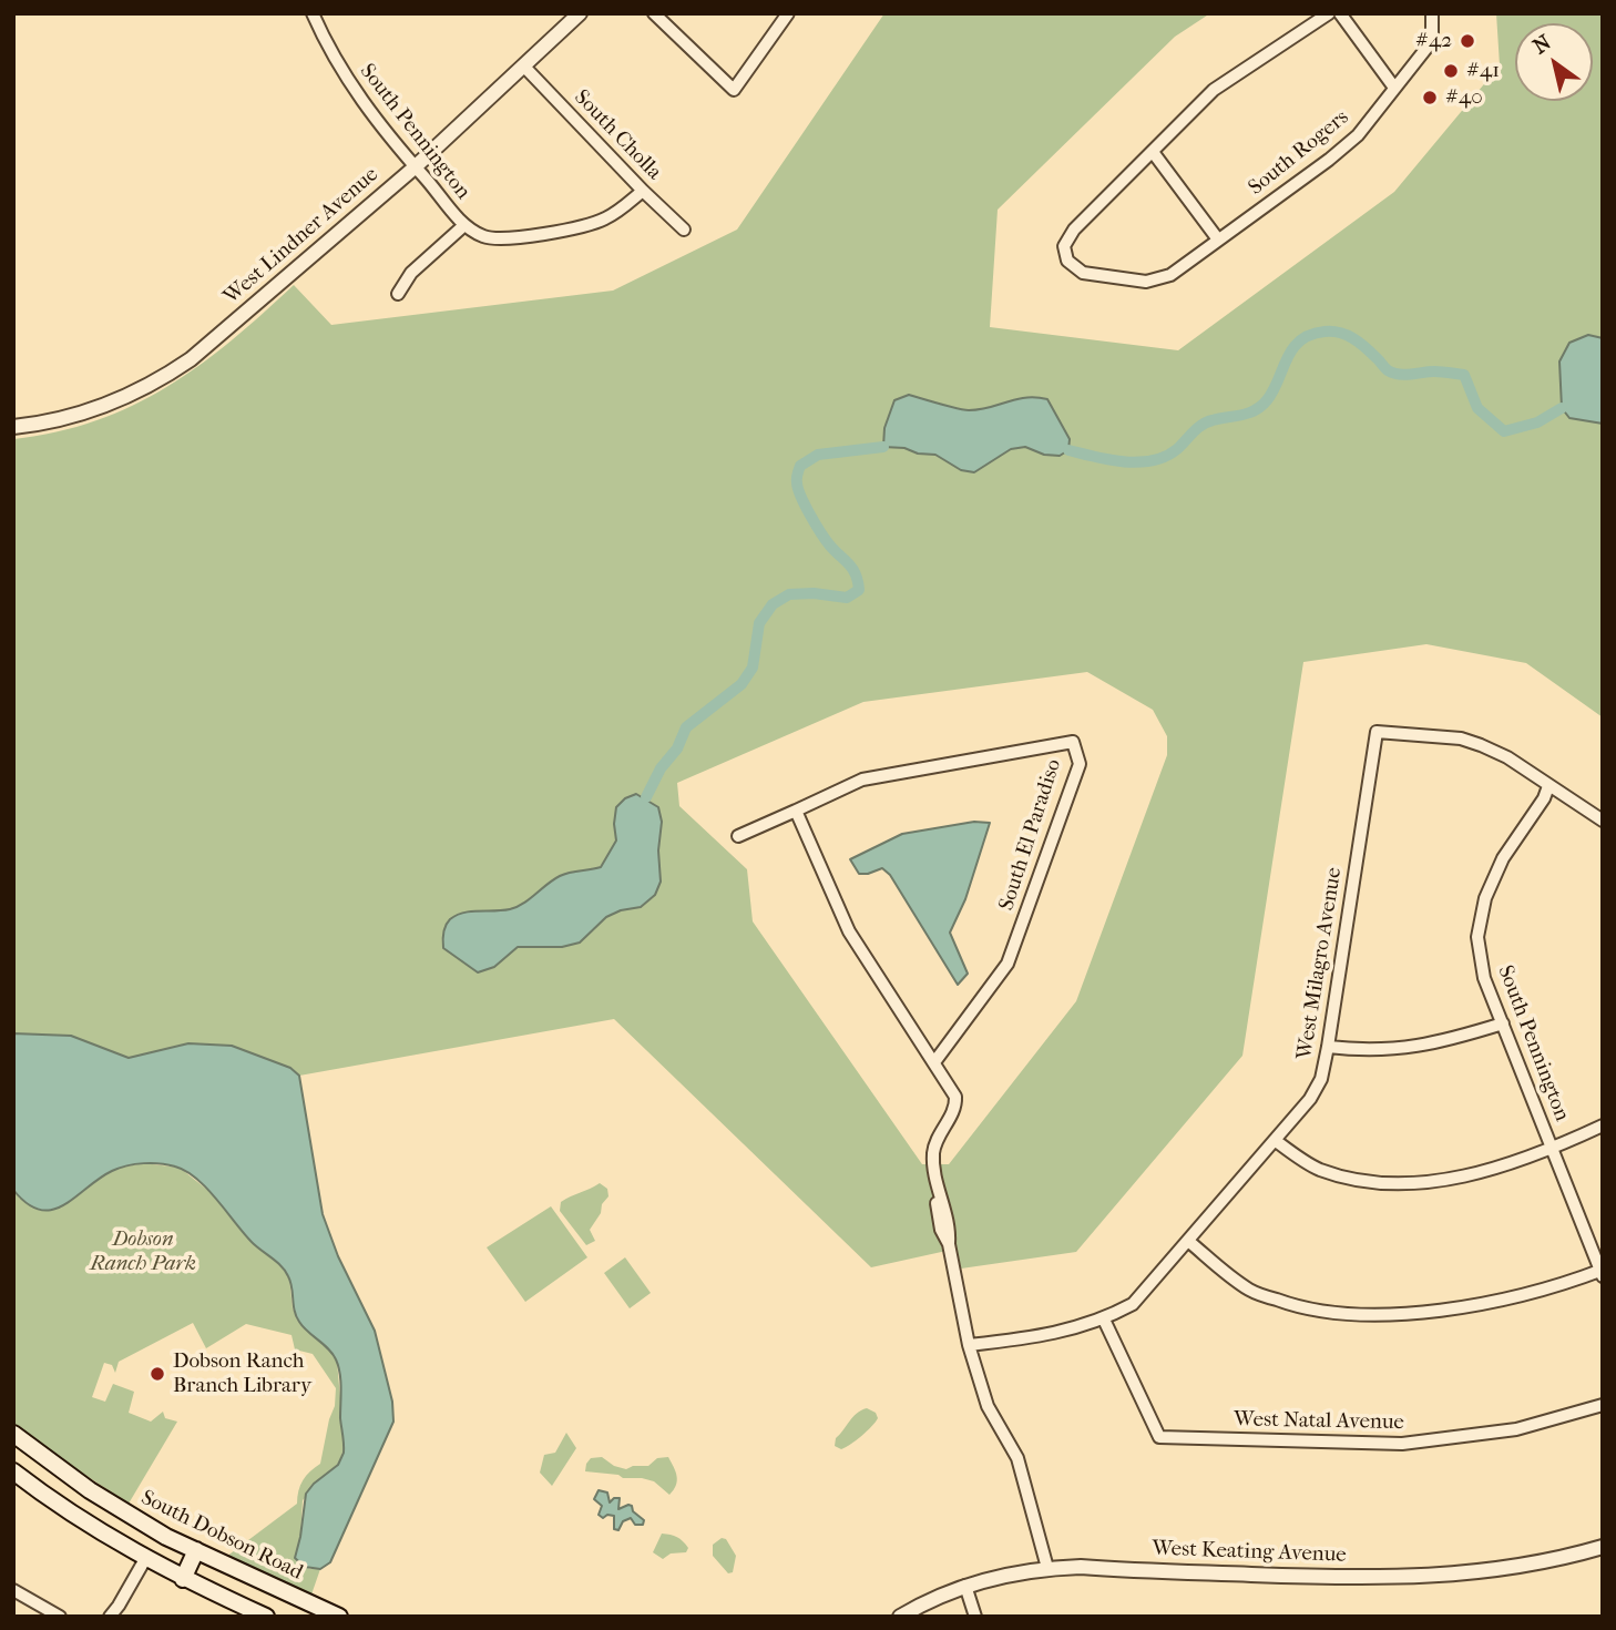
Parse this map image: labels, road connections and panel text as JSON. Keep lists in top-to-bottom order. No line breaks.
{"streets":{"main road":["South Dobson Road"],"street":["South Pennington","South Cholla","South Rogers","West Lindner Avenue","South El Paradiso","West Milagro Avenue","West Natal Avenue","West Keating Avenue"]},"crossings":[["South Pennington","South Cholla"],["South Pennington","West Lindner Avenue"],["South Pennington","West Milagro Avenue"],["South Cholla","West Lindner Avenue"],["West Milagro Avenue","West Natal Avenue"]],"parks":["Dobson Ranch Park"],"places":["#42","#41","#40","Dobson Ranch Branch Library"],"north":"top left"}
